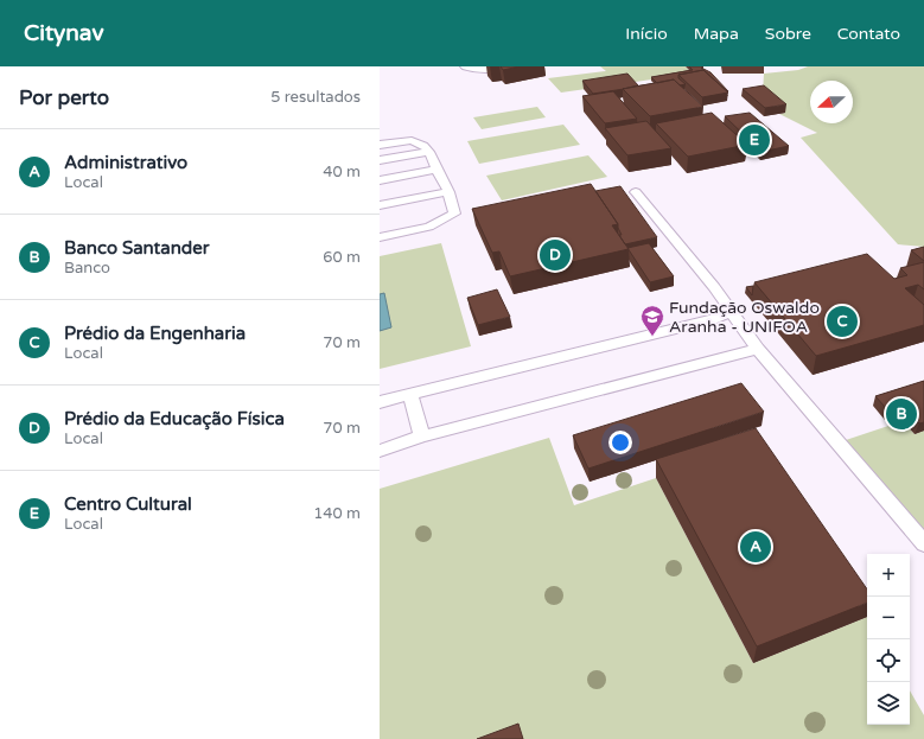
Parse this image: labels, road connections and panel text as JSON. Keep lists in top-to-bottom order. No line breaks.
{"places":{"school or university":["Fundação Oswaldo Aranha - UNIFOA"]},"north":"left","page":{"header":"Citynav","nav":["Início","Mapa","Sobre","Contato"],"heading":["Por perto","5 resultados"],"pins":["E","D","C","B","A"],"list":[{"mark":"A","name":"Administrativo","note":"Local","value":"40 m"},{"mark":"B","name":"Banco Santander","note":"Banco","value":"60 m"},{"mark":"C","name":"Prédio da Engenharia","note":"Local","value":"70 m"},{"mark":"D","name":"Prédio da Educação Física","note":"Local","value":"70 m"},{"mark":"E","name":"Centro Cultural","note":"Local","value":"140 m"}],"map_buttons":["+","−"]}}
